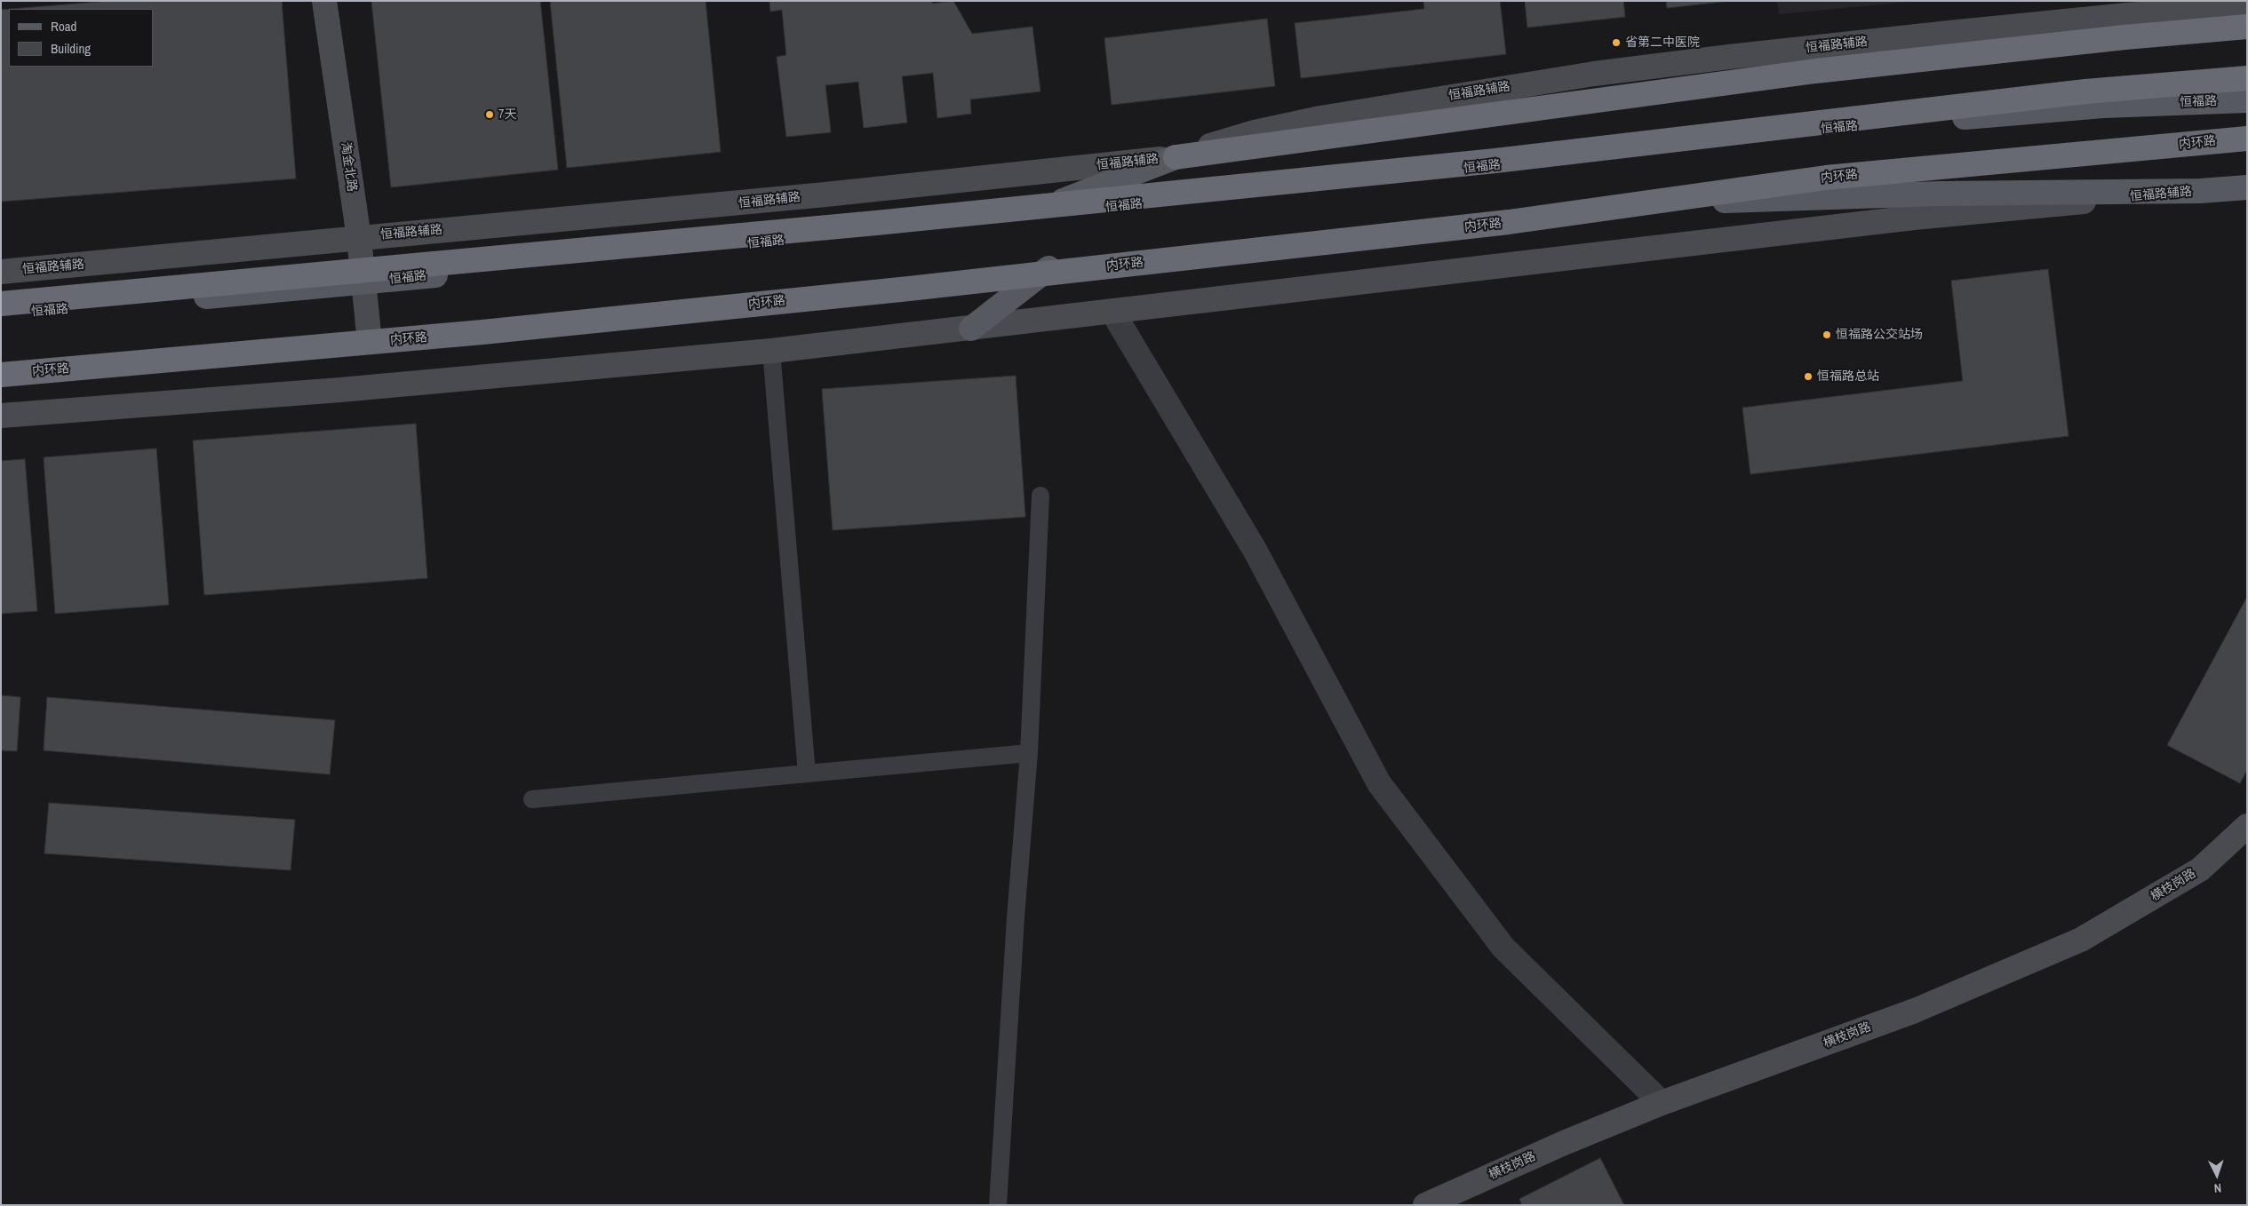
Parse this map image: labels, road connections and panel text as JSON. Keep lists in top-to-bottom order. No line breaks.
{"streets":{"highway":["内环路"],"main road":["恒福路辅路","恒福路","淘金北路","横枝岗路"]},"crossings":[["恒福路辅路","淘金北路"],["恒福路","淘金北路"]],"places":["省第二中医院","7天","恒福路公交站场","恒福路总站"],"legend":["Road","Building"],"north":"bottom"}
